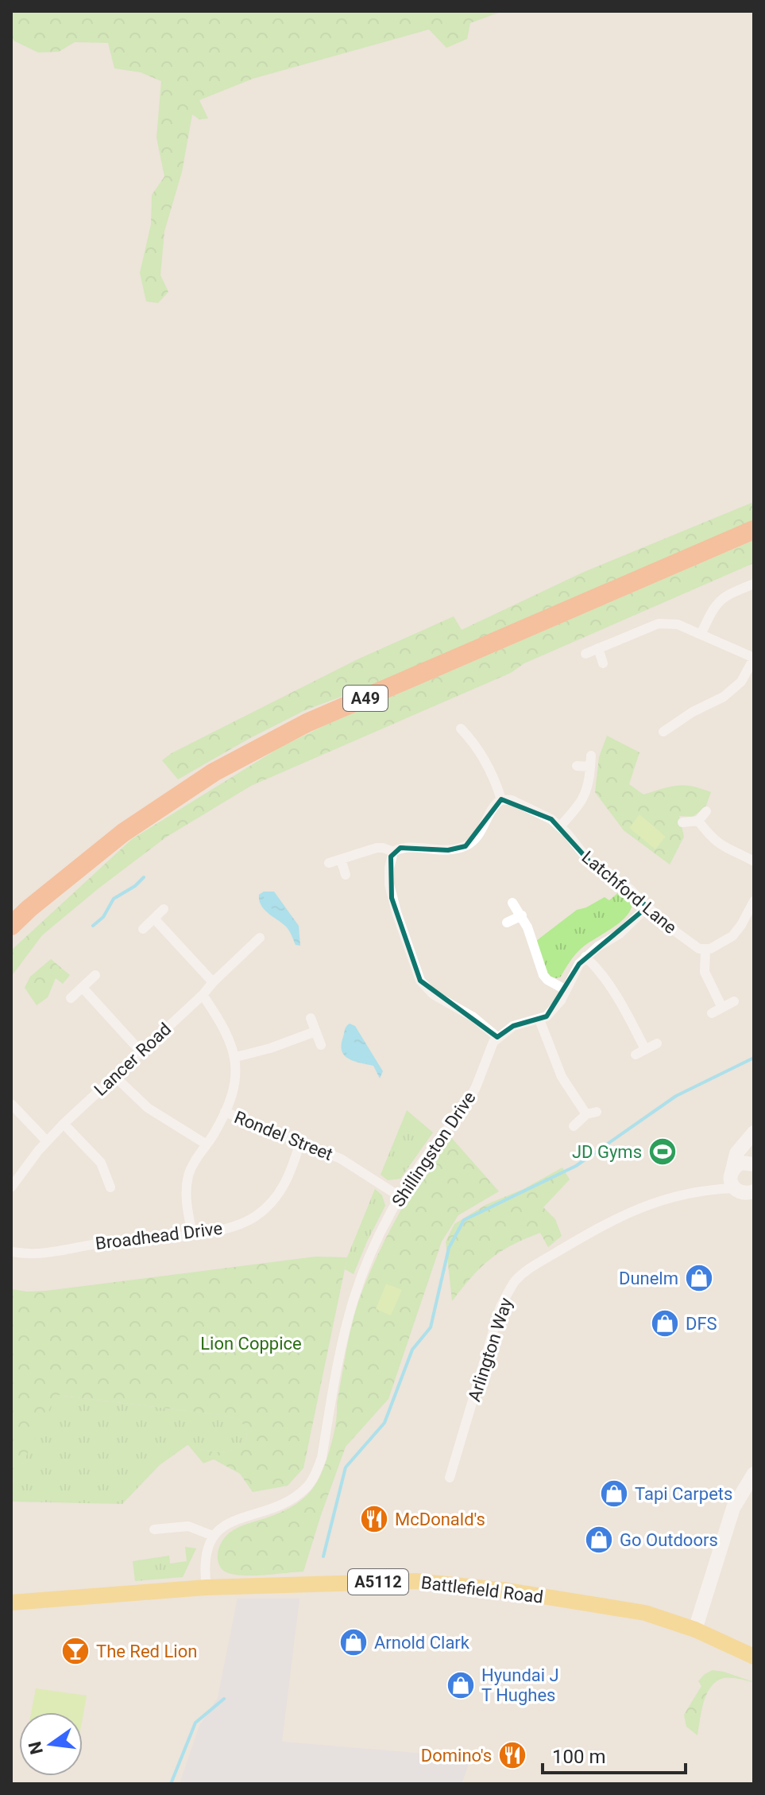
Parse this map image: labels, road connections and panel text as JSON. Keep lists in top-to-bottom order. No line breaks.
{"streets":{"highway":["A49"],"main road":["A5112","Battlefield Road"],"street":["Latchford Lane","Lancer Road","Rondel Street","Shillingston Drive","Broadhead Drive","Arlington Way"]},"crossings":[["Lancer Road","Rondel Street"],["Rondel Street","Shillingston Drive"],["Rondel Street","Broadhead Drive"]],"parks":["Lion Coppice"],"places":{"sports":["JD Gyms"],"shop":["Dunelm","DFS","Tapi Carpets","Go Outdoors","Arnold Clark","Hyundai J T Hughes"],"restaurant":["McDonald's","Domino's"],"bar":["The Red Lion"]},"scale_bar":"100 m","north":"left"}
